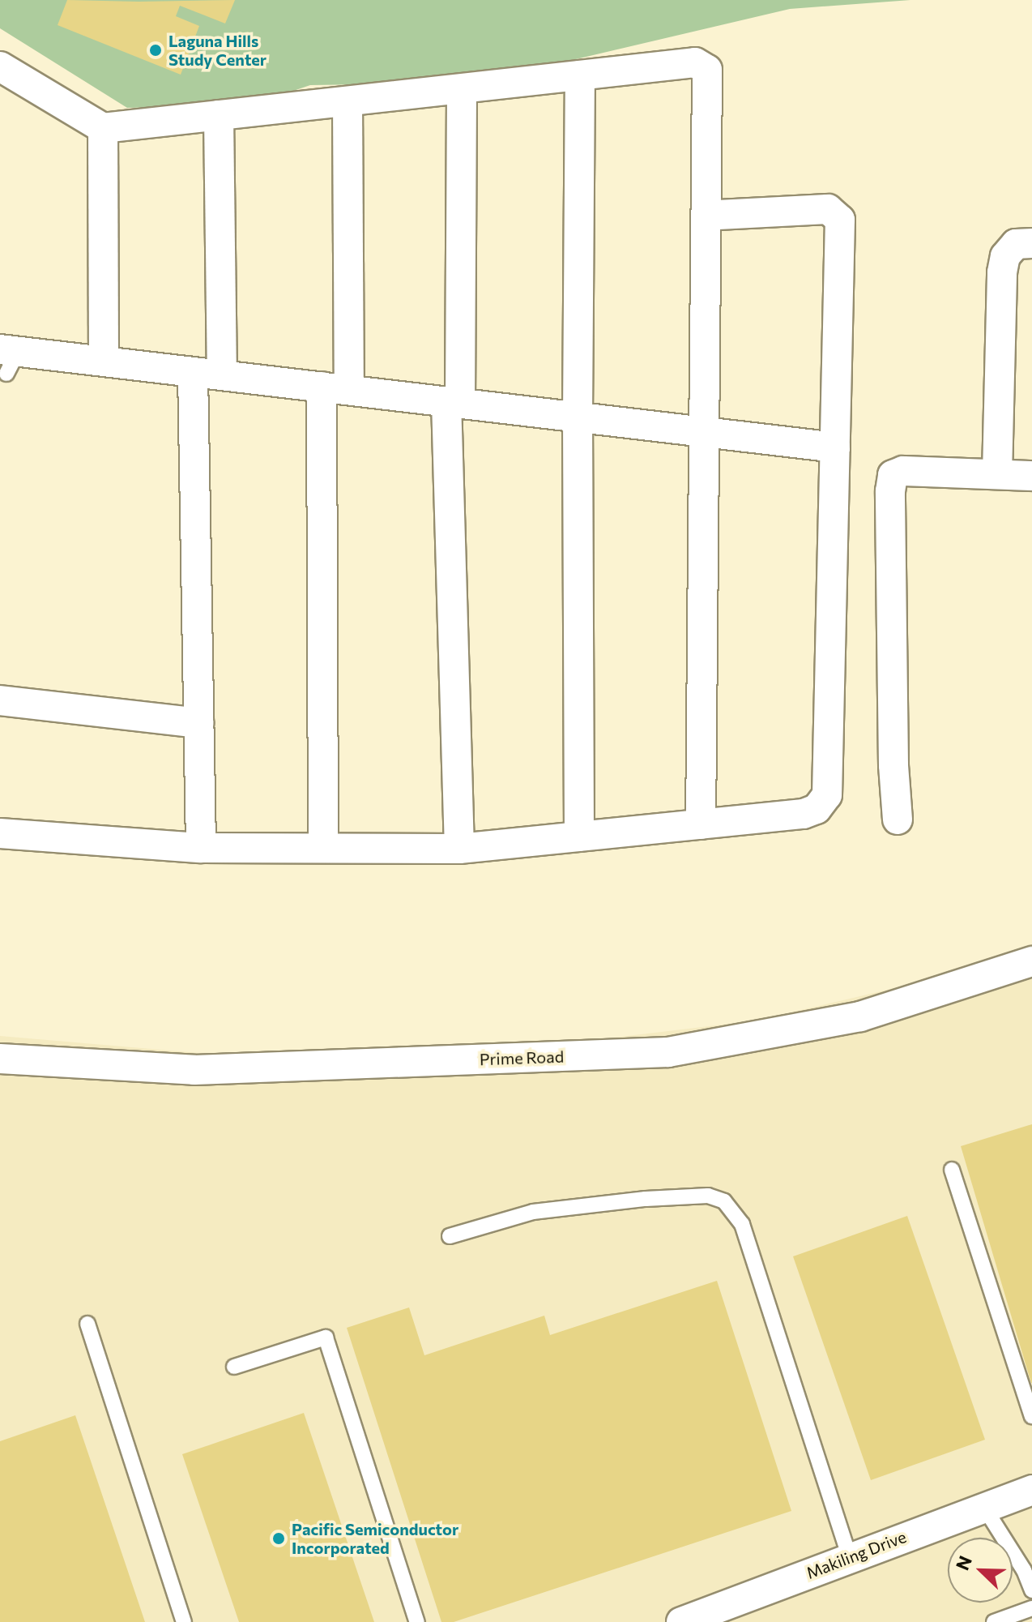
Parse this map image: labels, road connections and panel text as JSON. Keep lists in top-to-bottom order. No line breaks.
{"streets":{"street":["Prime Road","Makiling Drive"]},"places":["Laguna Hills Study Center","Pacific Semiconductor Incorporated"],"north":"top left"}
